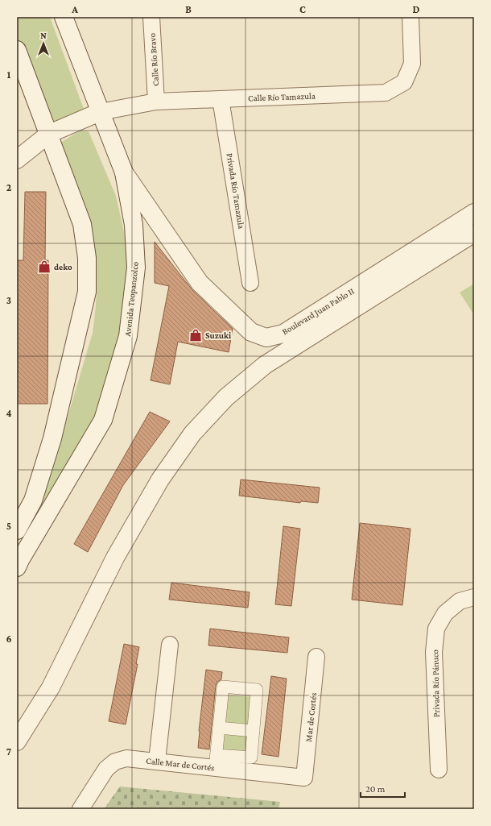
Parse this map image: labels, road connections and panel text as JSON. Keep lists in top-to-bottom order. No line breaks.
{"streets":{"street":["Calle Río Bravo","Calle Río Tamazula","Privada Río Tamazula","Avenida Teopanzolco","Boulevard Juan Pablo II","Privada Río Pánuco","Mar de Cortés","Calle Mar de Cortés"]},"crossings":[["Calle Río Bravo","Calle Río Tamazula"],["Calle Río Tamazula","Privada Río Tamazula"],["Calle Río Tamazula","Avenida Teopanzolco"],["Avenida Teopanzolco","Boulevard Juan Pablo II"],["Mar de Cortés","Calle Mar de Cortés"]],"places":{"shop":["deko","Suzuki"]},"scale_bar":"20 m","north":"top","grid":{"columns":["A","B","C","D"],"rows":["1","2","3","4","5","6","7"]}}
